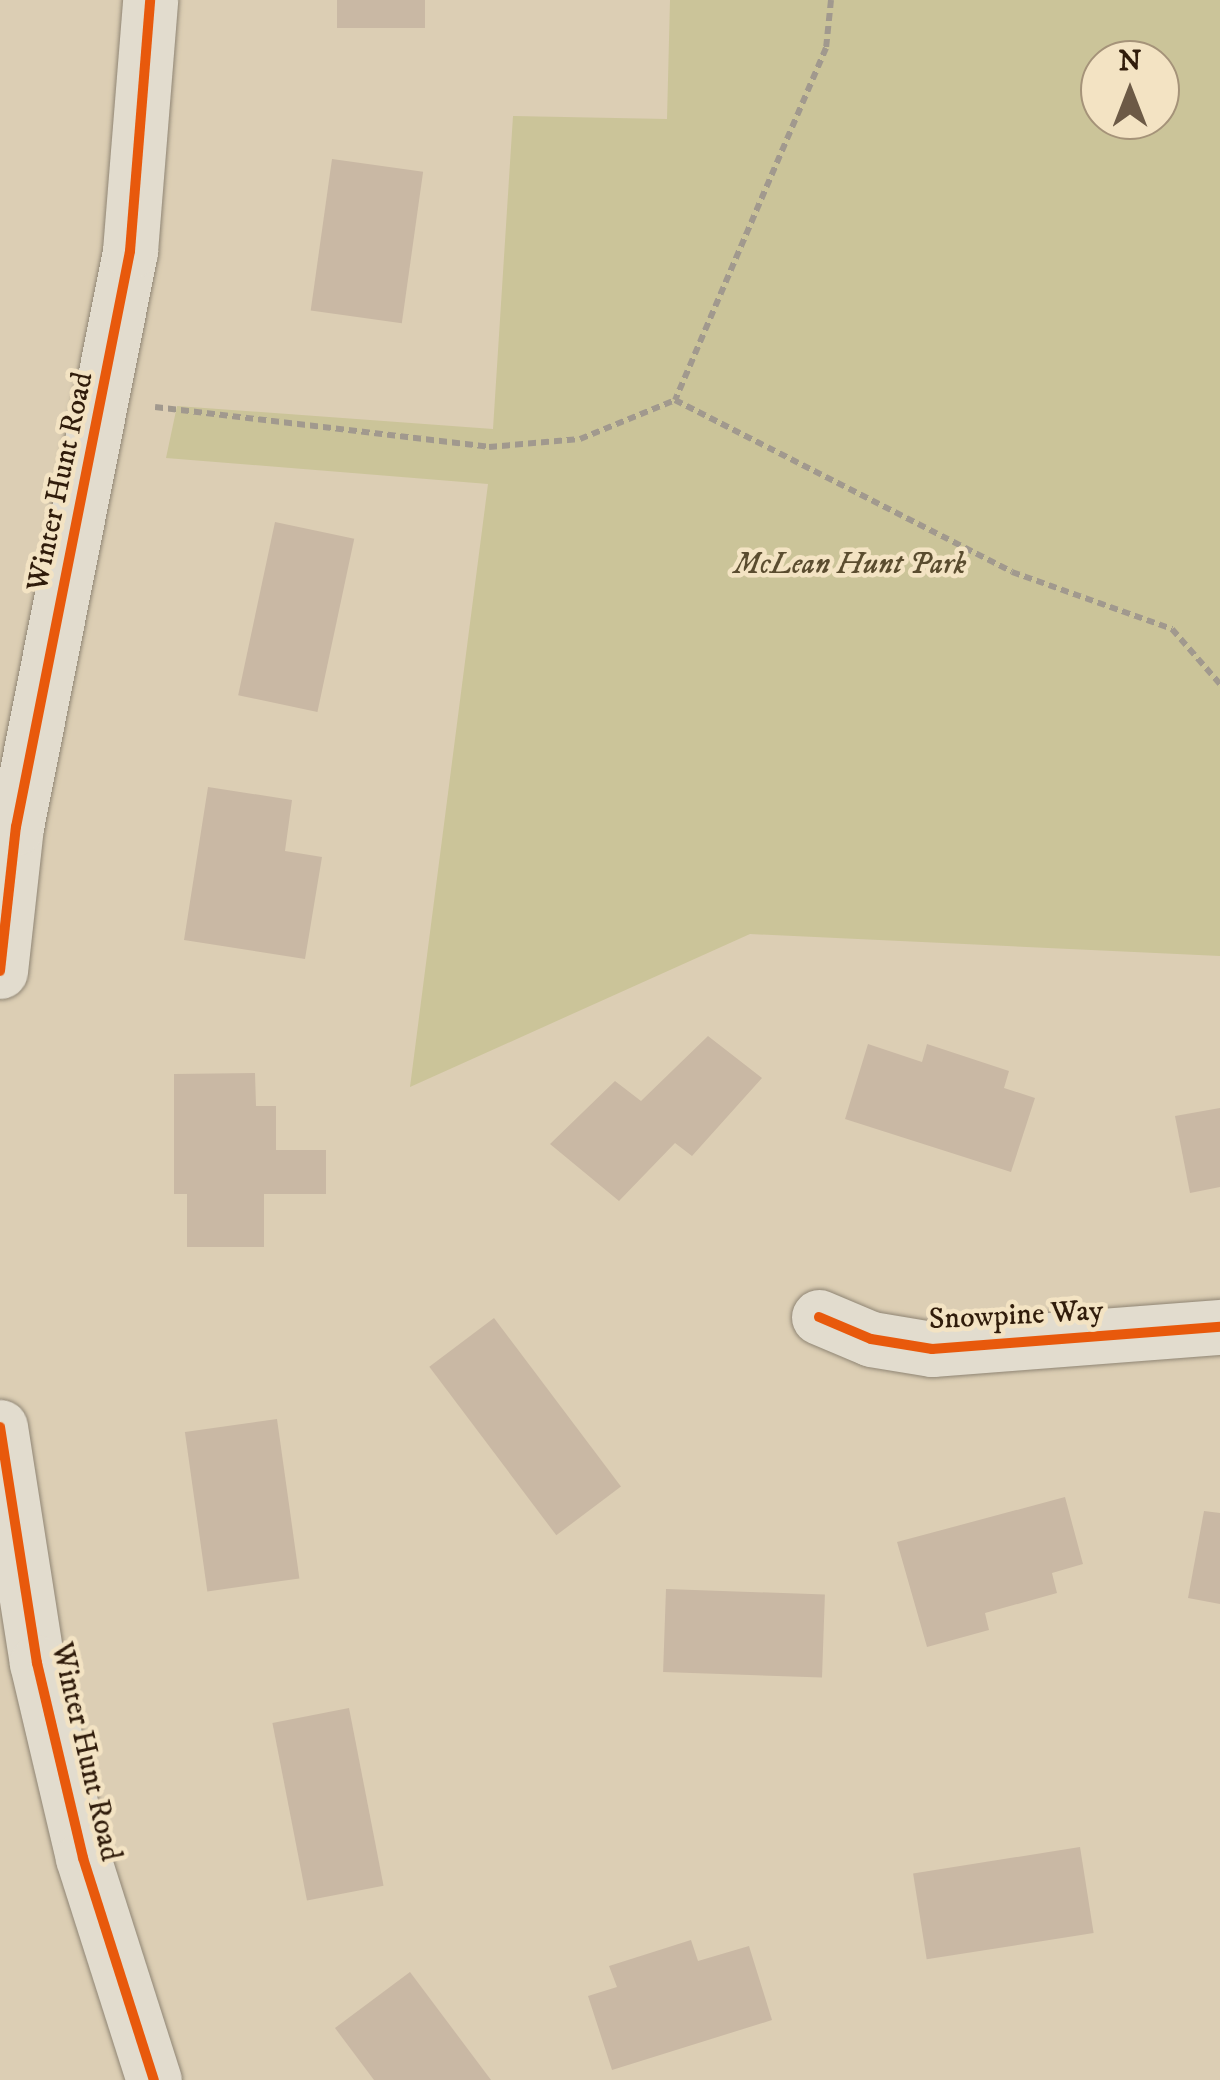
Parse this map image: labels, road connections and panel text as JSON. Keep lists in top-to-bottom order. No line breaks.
{"streets":{"street":["Winter Hunt Road","Snowpine Way"]},"parks":["McLean Hunt Park"],"north":"top"}
